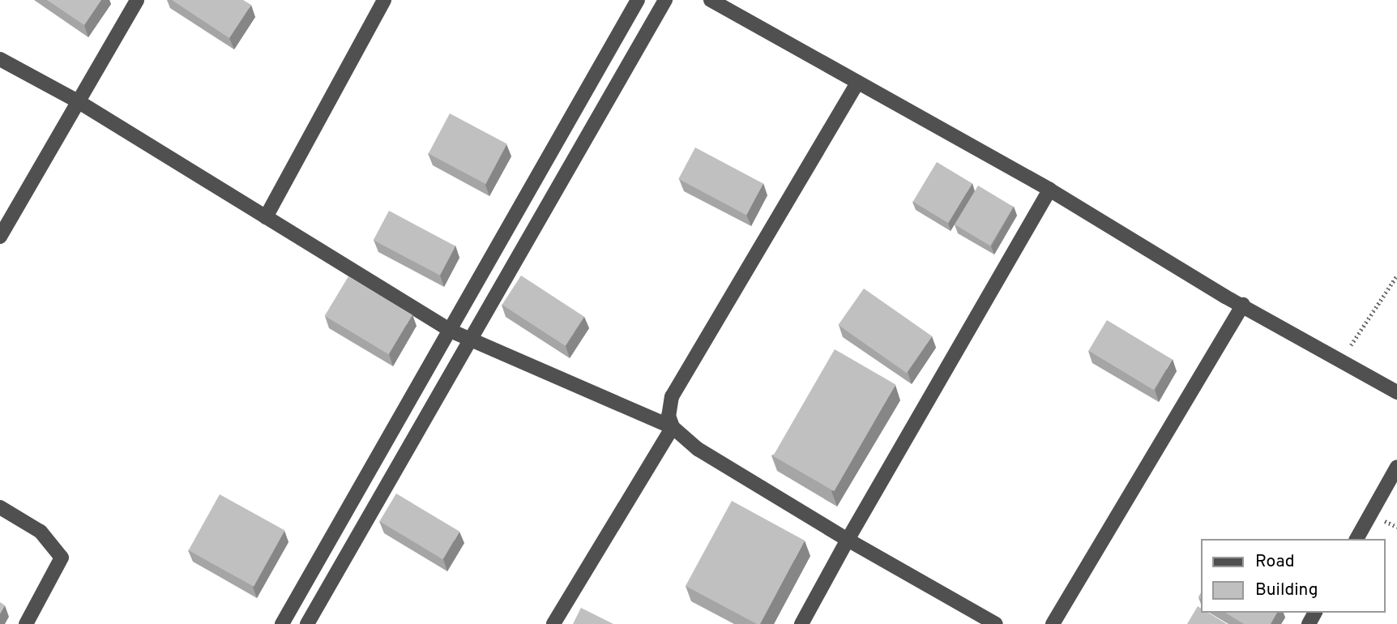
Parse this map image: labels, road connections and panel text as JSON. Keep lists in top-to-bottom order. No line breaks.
{"legend":["Road","Building"]}
